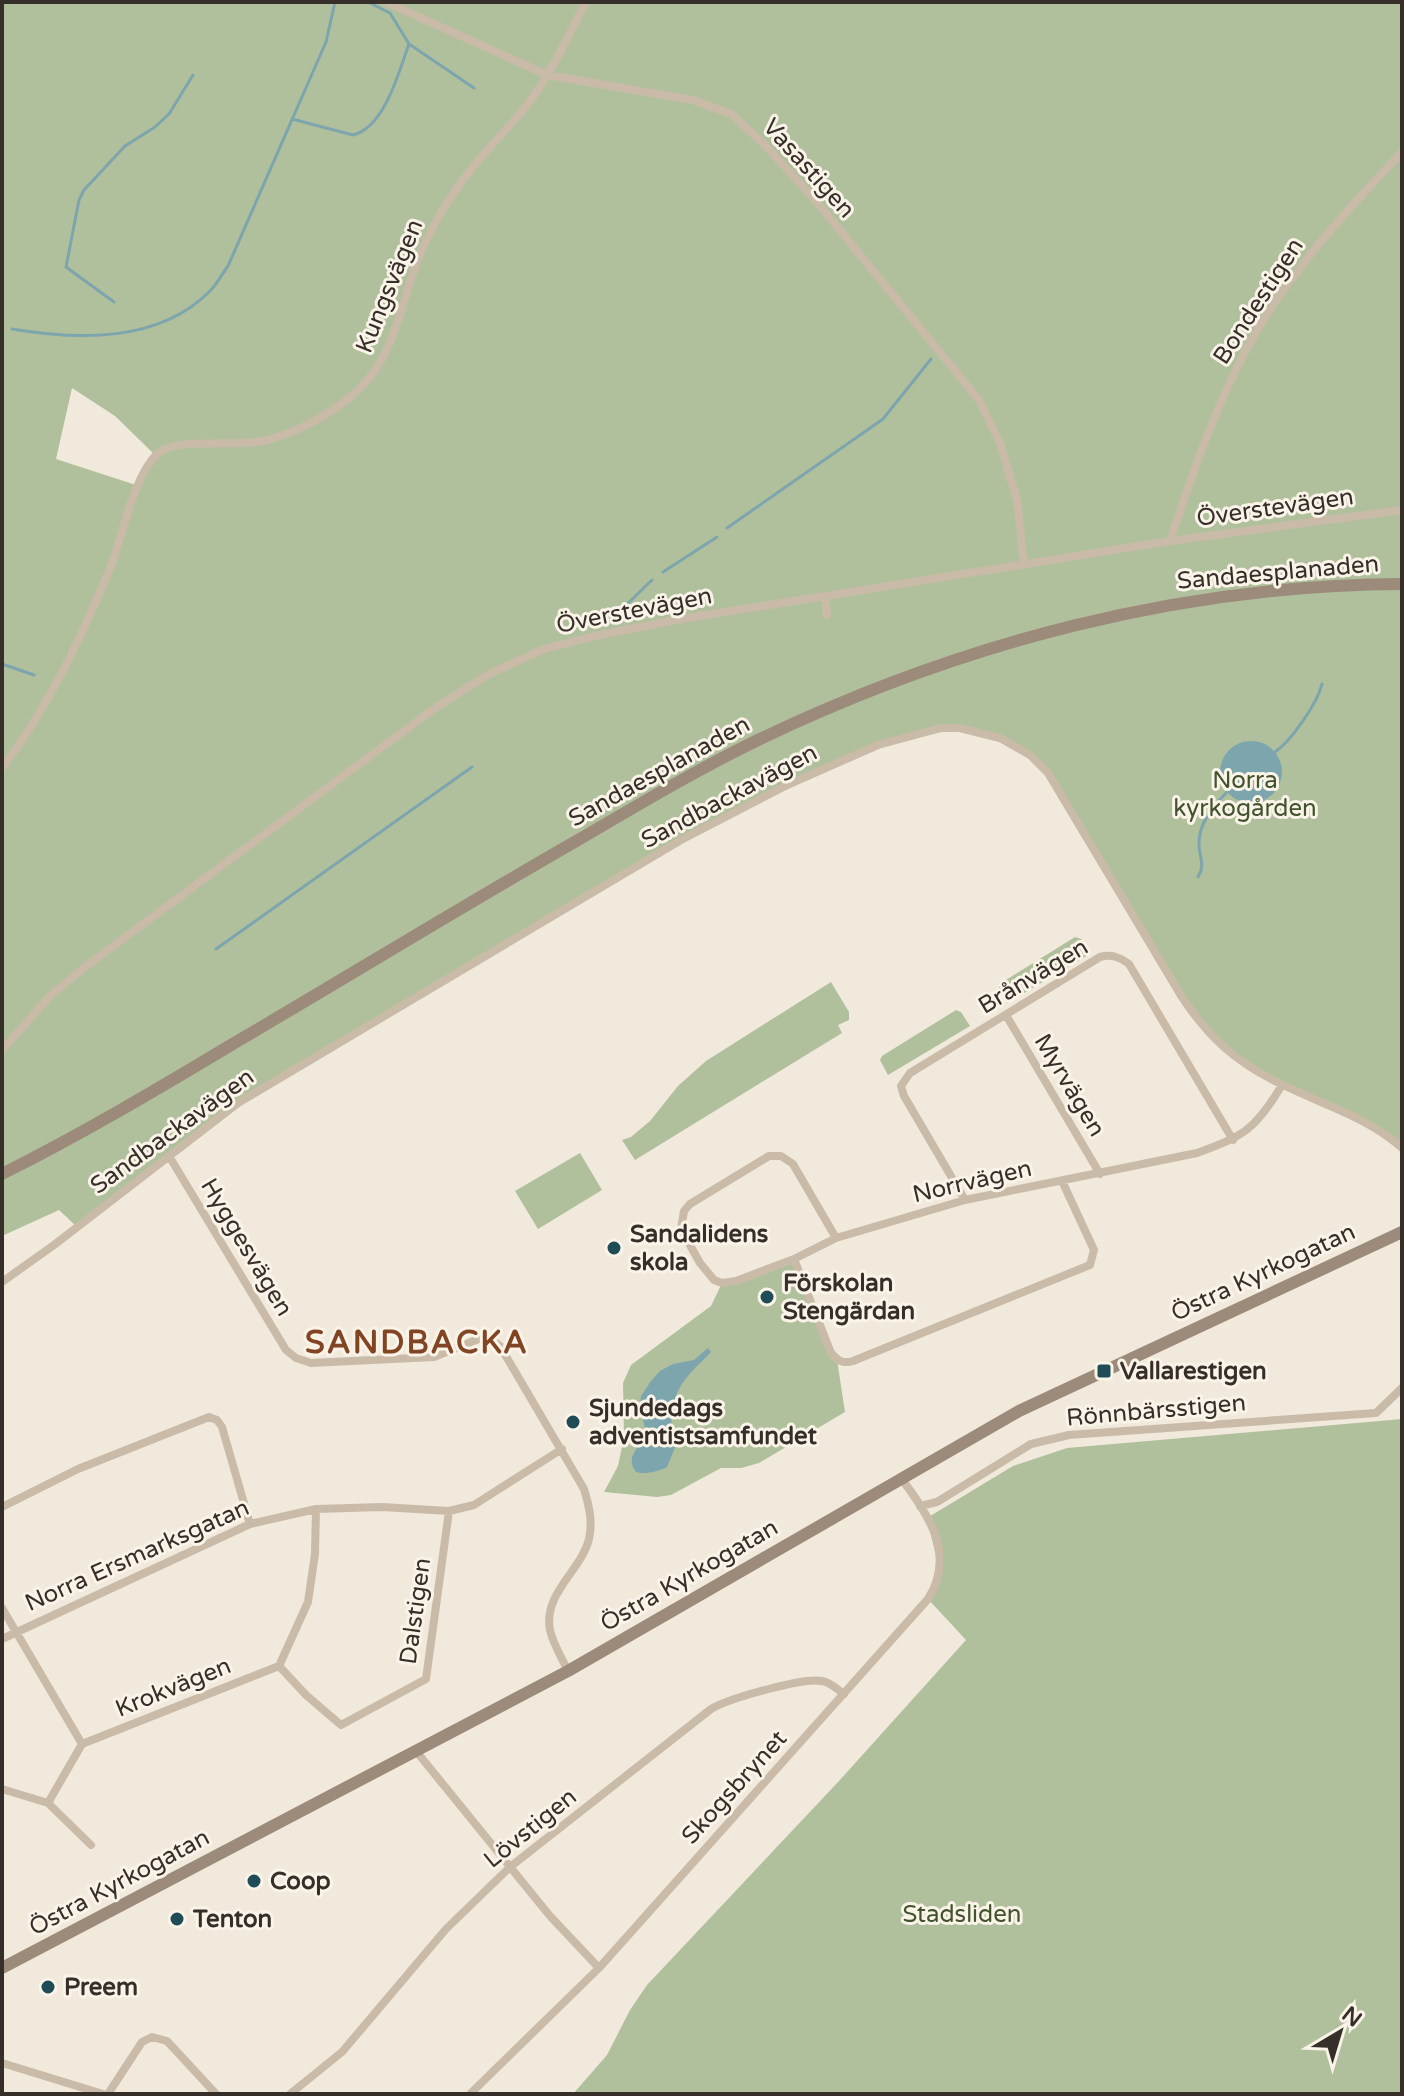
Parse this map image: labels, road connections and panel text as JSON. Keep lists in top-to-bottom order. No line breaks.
{"streets":{"street":["Vasastigen","Kungsvägen","Bondestigen","Överstevägen","Sandaesplanaden","Sandbackavägen","Brånvägen","Myrvägen","Norrvägen","Hyggesvägen","Östra Kyrkogatan","Rönnbärsstigen","Norra Ersmarksgatan","Dalstigen","Krokvägen","Skogsbrynet","Lövstigen"]},"crossings":[["Vasastigen","Kungsvägen"],["Vasastigen","Överstevägen"],["Bondestigen","Överstevägen"],["Sandbackavägen","Norrvägen"],["Sandbackavägen","Hyggesvägen"],["Brånvägen","Myrvägen"],["Brånvägen","Norrvägen"],["Myrvägen","Norrvägen"],["Hyggesvägen","Östra Kyrkogatan"],["Hyggesvägen","Norra Ersmarksgatan"],["Östra Kyrkogatan","Skogsbrynet"],["Rönnbärsstigen","Skogsbrynet"],["Norra Ersmarksgatan","Dalstigen"],["Dalstigen","Krokvägen"],["Skogsbrynet","Lövstigen"]],"districts":["SANDBACKA"],"parks":["Norra kyrkogården","Stadsliden"],"places":{"other":["Sandalidens skola","Förskolan Stengärdan","Sjundedags adventistsamfundet","Coop","Tenton","Preem"],"transit":["Vallarestigen"]},"north":"top right"}
